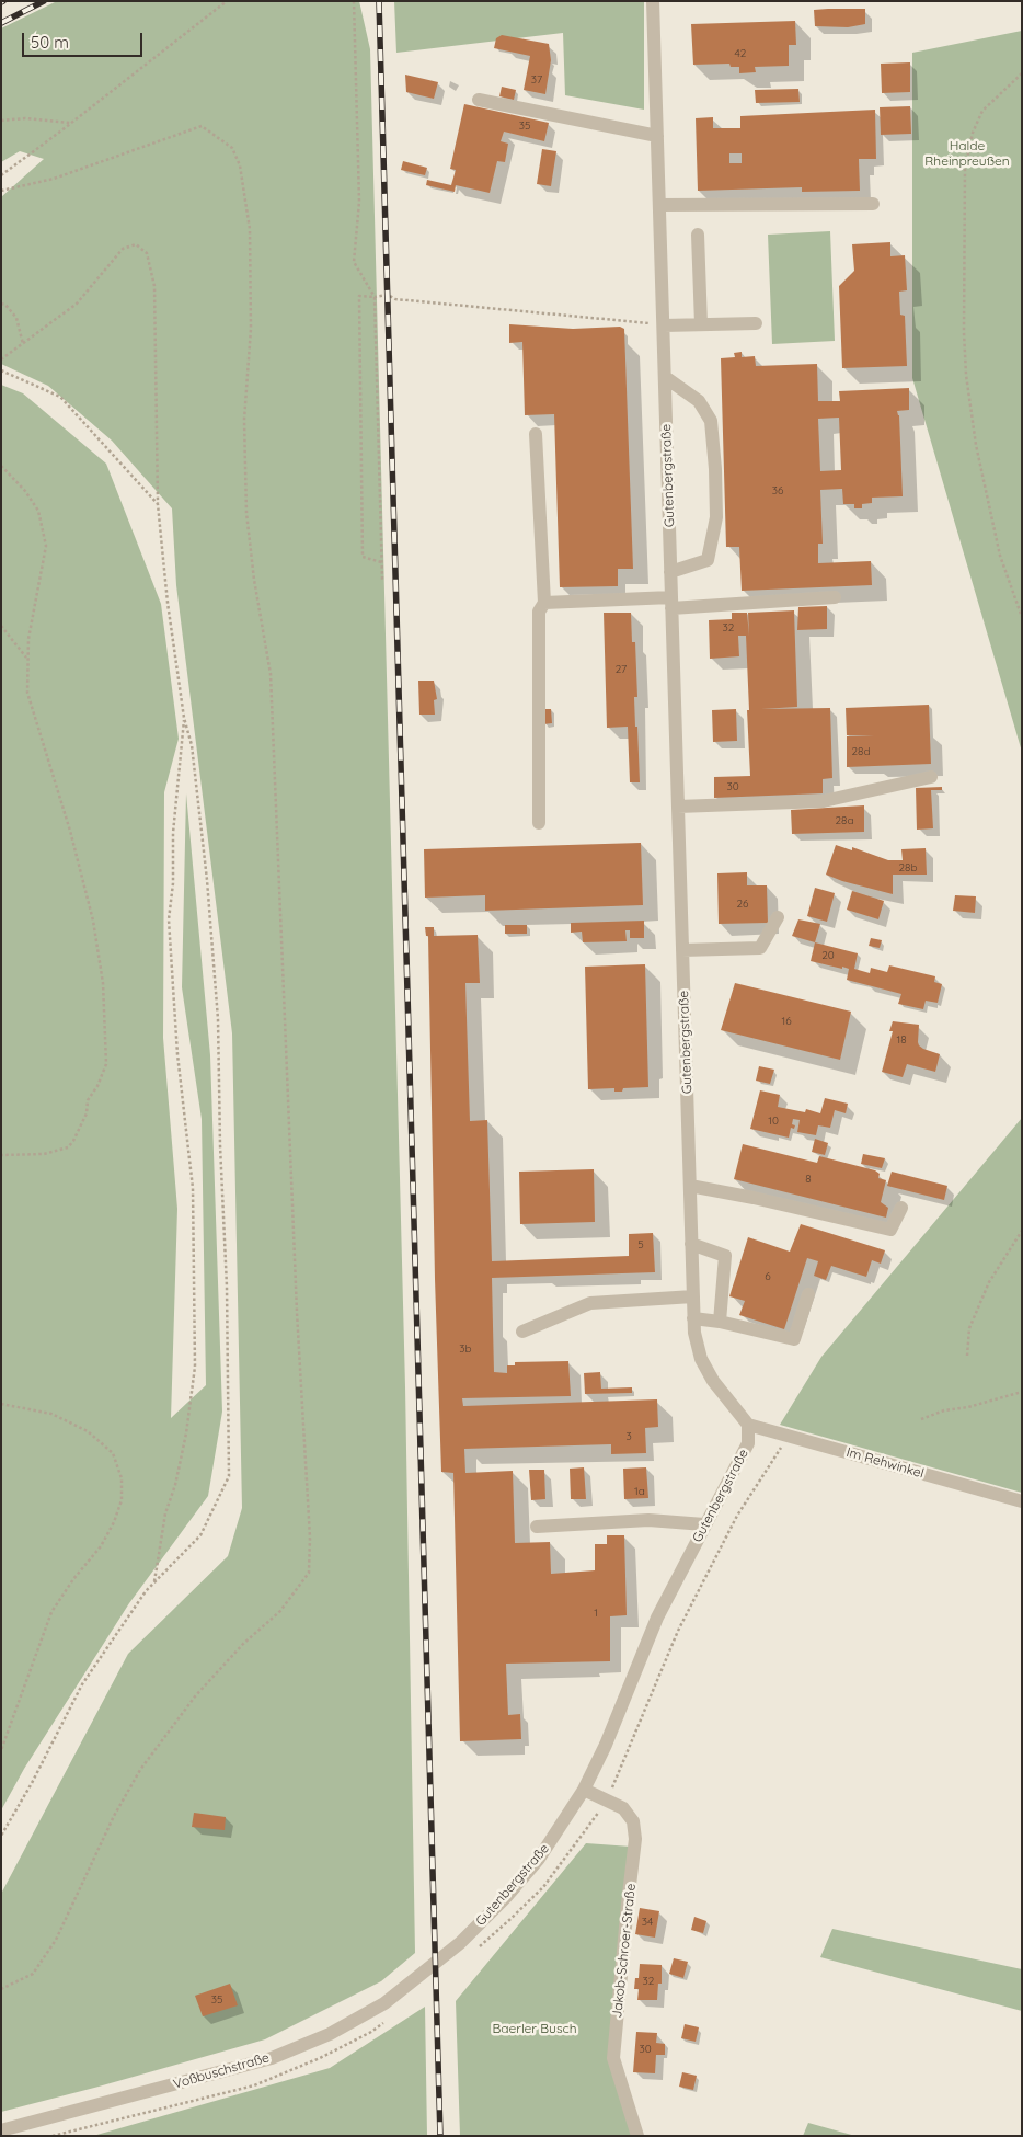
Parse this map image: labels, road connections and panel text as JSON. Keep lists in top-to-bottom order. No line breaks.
{"streets":{"street":["Gutenbergstraße","Im Rehwinkel","Jakob-Schroer-Straße","Voßbuschstraße"]},"crossings":[["Gutenbergstraße","Im Rehwinkel"],["Gutenbergstraße","Jakob-Schroer-Straße"],["Gutenbergstraße","Voßbuschstraße"]],"parks":["Halde Rheinpreußen","Baerler Busch"],"house_numbers":["42","37","35","36","32","27","28d","30","28a","28b","26","20","16","18","10","8","5","6","3b","3","1a","1","34","32","35","30"],"scale_bar":"50 m"}
